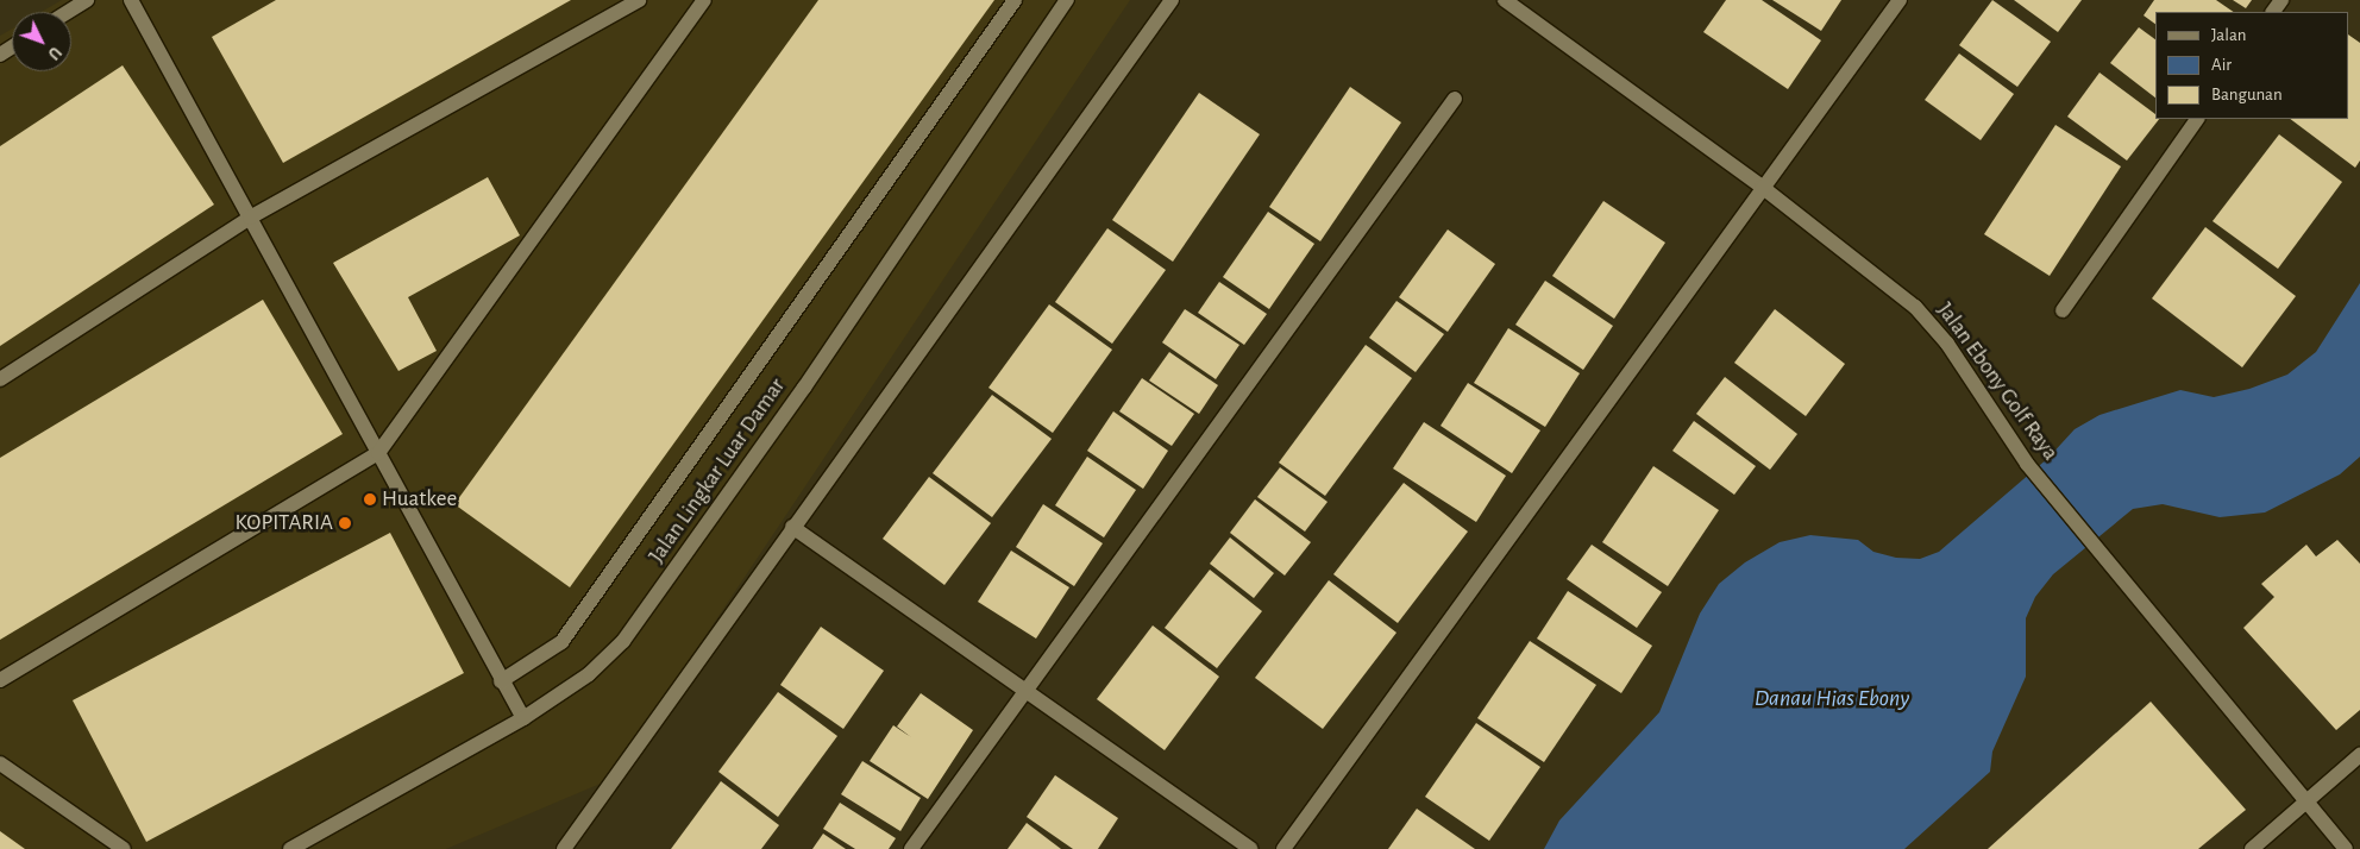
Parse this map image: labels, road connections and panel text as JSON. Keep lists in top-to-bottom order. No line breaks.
{"streets":{"street":["Jalan Ebony Golf Raya","Jalan Lingkar Luar Damar"]},"water":["Danau Hias Ebony"],"places":["Huatkee","KOPITARIA"],"legend":["Jalan","Air","Bangunan"],"north":"bottom right"}
